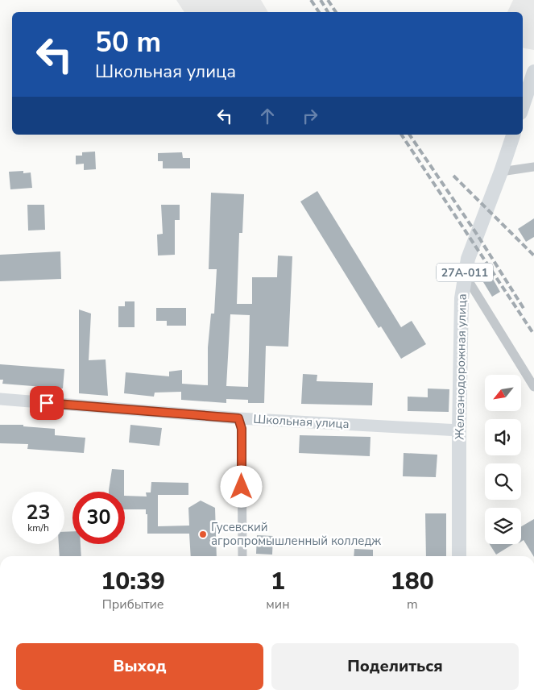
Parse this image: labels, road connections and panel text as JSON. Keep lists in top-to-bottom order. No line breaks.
{"streets":{"main road":["27А-011","Железнодорожная улица","Школьная улица"]},"crossings":[["Железнодорожная улица","Школьная улица"]],"places":["Гусевский агропромышленный колледж"],"north":"bottom left","page":{"turn":["50 m","Школьная улица"],"speed":"23 km/h","limit":"30","eta":["10:39","Прибытие","1","мин","180","m"],"buttons":["Выход","Поделиться"]}}
